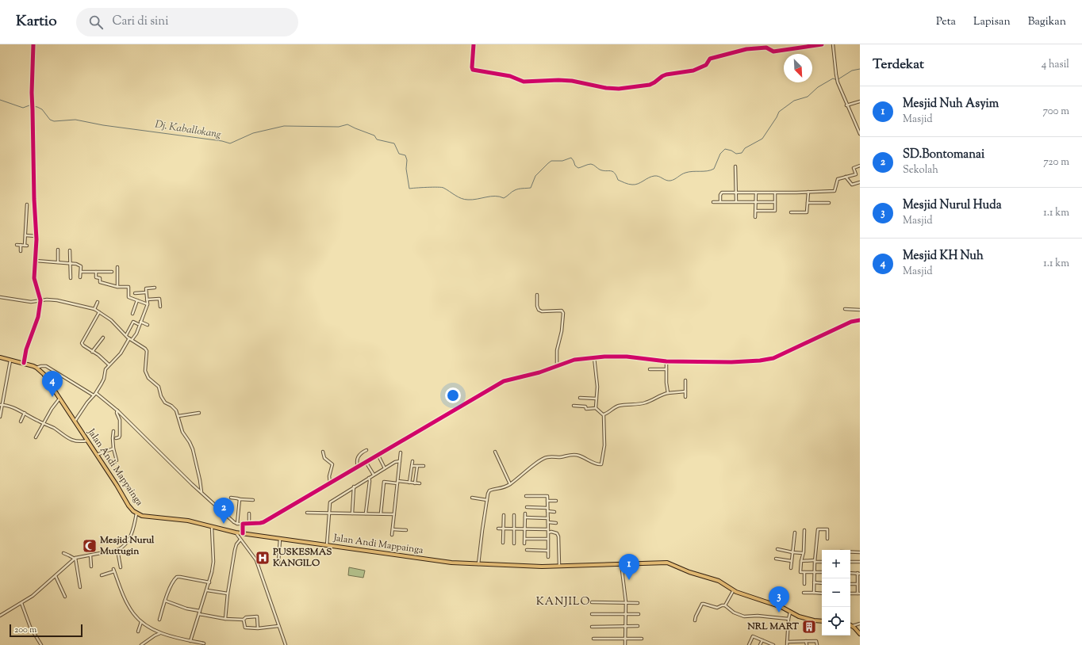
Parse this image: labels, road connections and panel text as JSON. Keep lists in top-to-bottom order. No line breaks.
{"streets":{"main road":["Jalan Andi Mappainga"]},"districts":["KANJILO"],"water":["Dj. Kaballokang"],"places":{"mosque":["Mesjid Nurul Muttugin"],"hospital":["PUSKESMAS KANGILO"],"building":["NRL MART"]},"scale_bar":"200 m","north":"bottom right","page":{"header":"Kartio","search":"Cari di sini","nav":["Peta","Lapisan","Bagikan"],"heading":["Terdekat","4 hasil"],"list":[{"mark":"1","name":"Mesjid Nuh Asyim","note":"Masjid","value":"700 m"},{"mark":"2","name":"SD.Bontomanai","note":"Sekolah","value":"720 m"},{"mark":"3","name":"Mesjid Nurul Huda","note":"Masjid","value":"1.1 km"},{"mark":"4","name":"Mesjid KH Nuh","note":"Masjid","value":"1.1 km"}],"pins":["4","2","1","3"],"map_buttons":["+","−"],"scale":"200 m"}}
